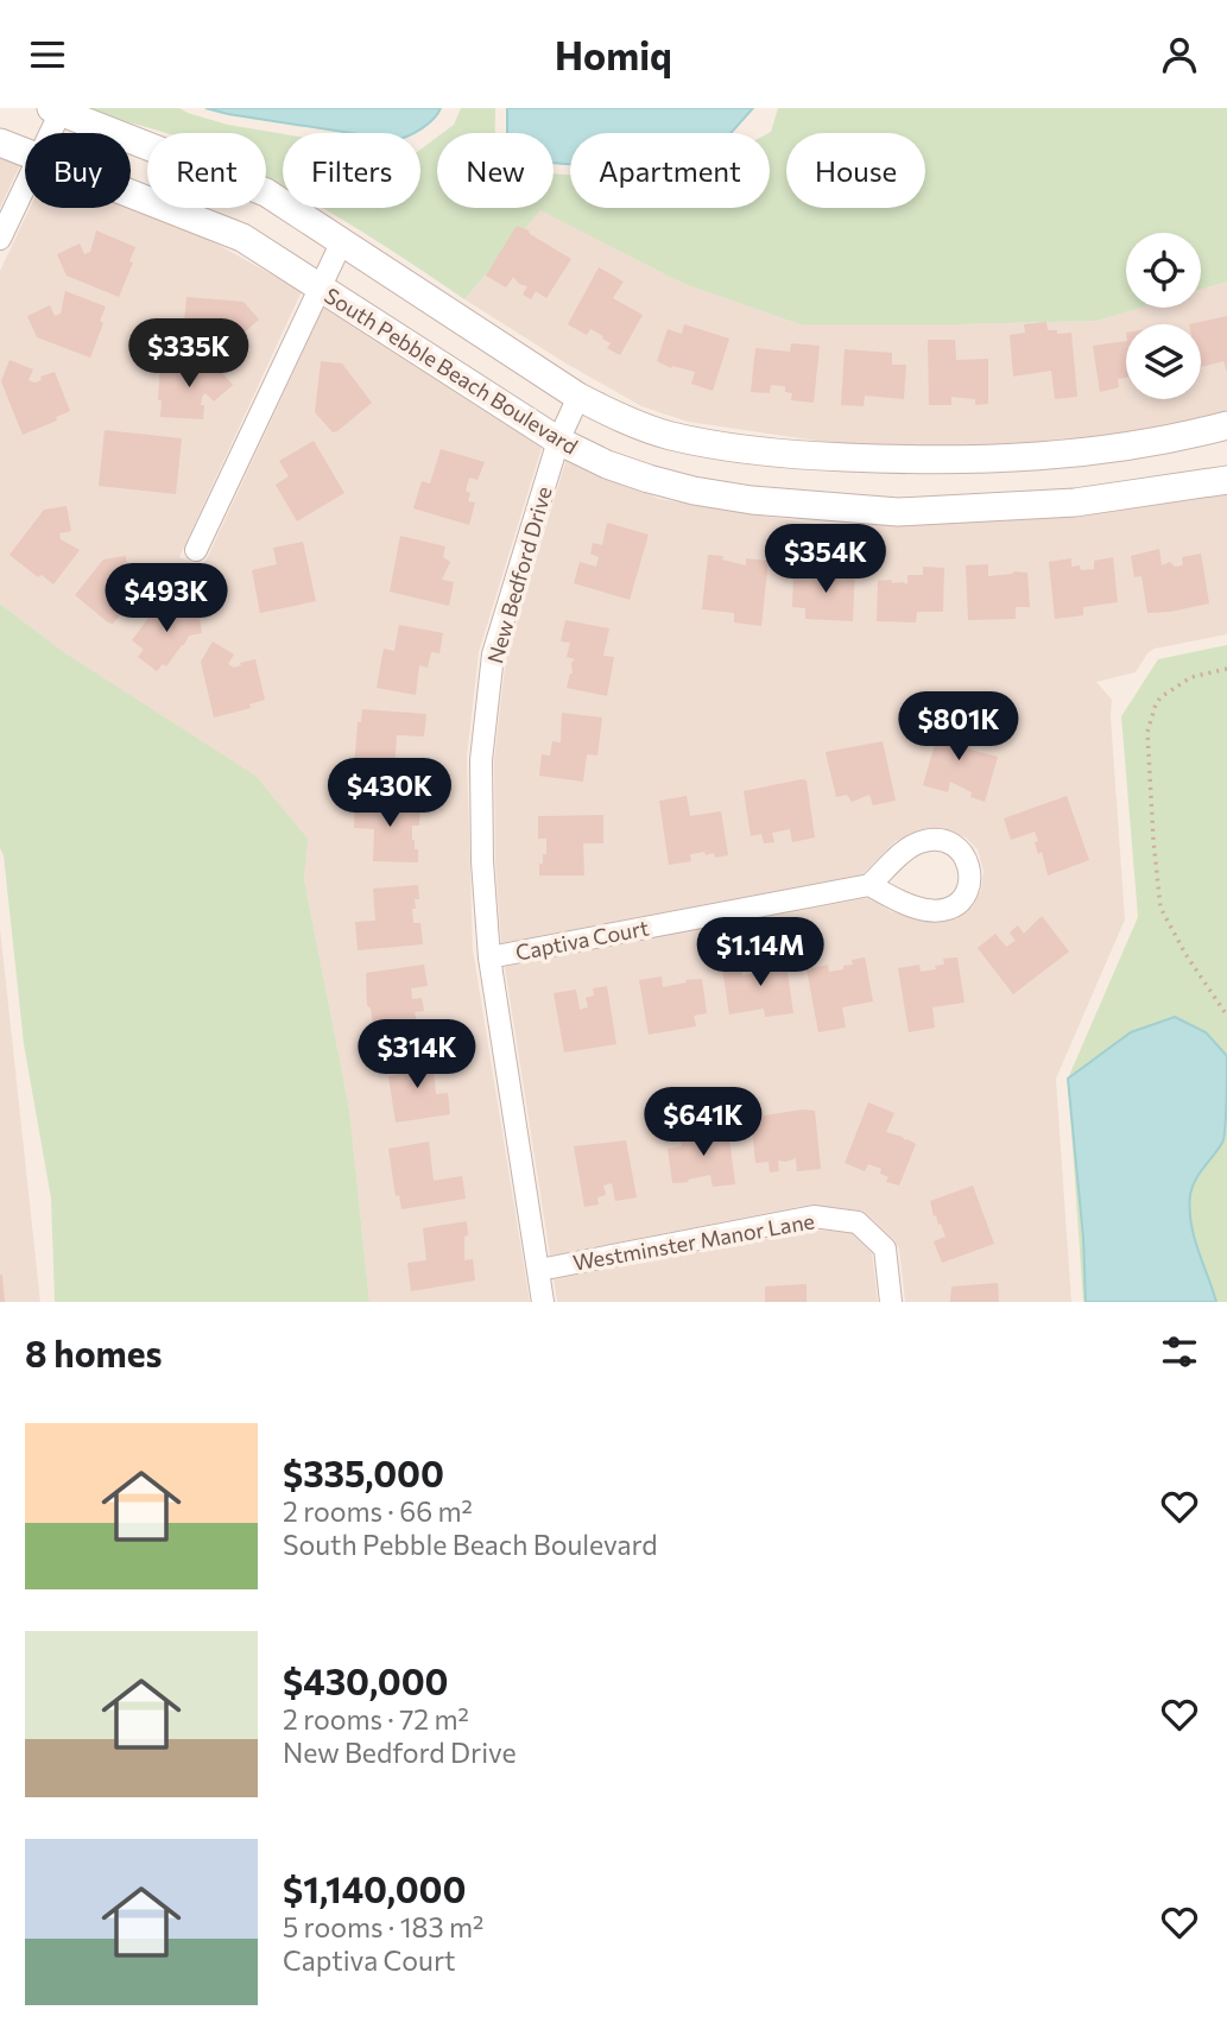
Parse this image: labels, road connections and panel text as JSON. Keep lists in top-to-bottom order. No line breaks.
{"streets":{"street":["South Pebble Beach Boulevard","New Bedford Drive","Captiva Court","Westminster Manor Lane"]},"crossings":[["South Pebble Beach Boulevard","New Bedford Drive"],["New Bedford Drive","Captiva Court"],["New Bedford Drive","Westminster Manor Lane"]],"page":{"header":"Homiq","chip":["Buy","Rent","Filters","New","Apartment","House"],"price":["$335K","$354K","$493K","$801K","$430K","$1.14M","$314K","$641K"],"heading":"8 homes","list":[{"name":"$335,000","note":"2 rooms · 66 m² · South Pebble Beach Boulevard"},{"name":"$430,000","note":"2 rooms · 72 m² · New Bedford Drive"},{"name":"$1,140,000","note":"5 rooms · 183 m² · Captiva Court"}]}}
